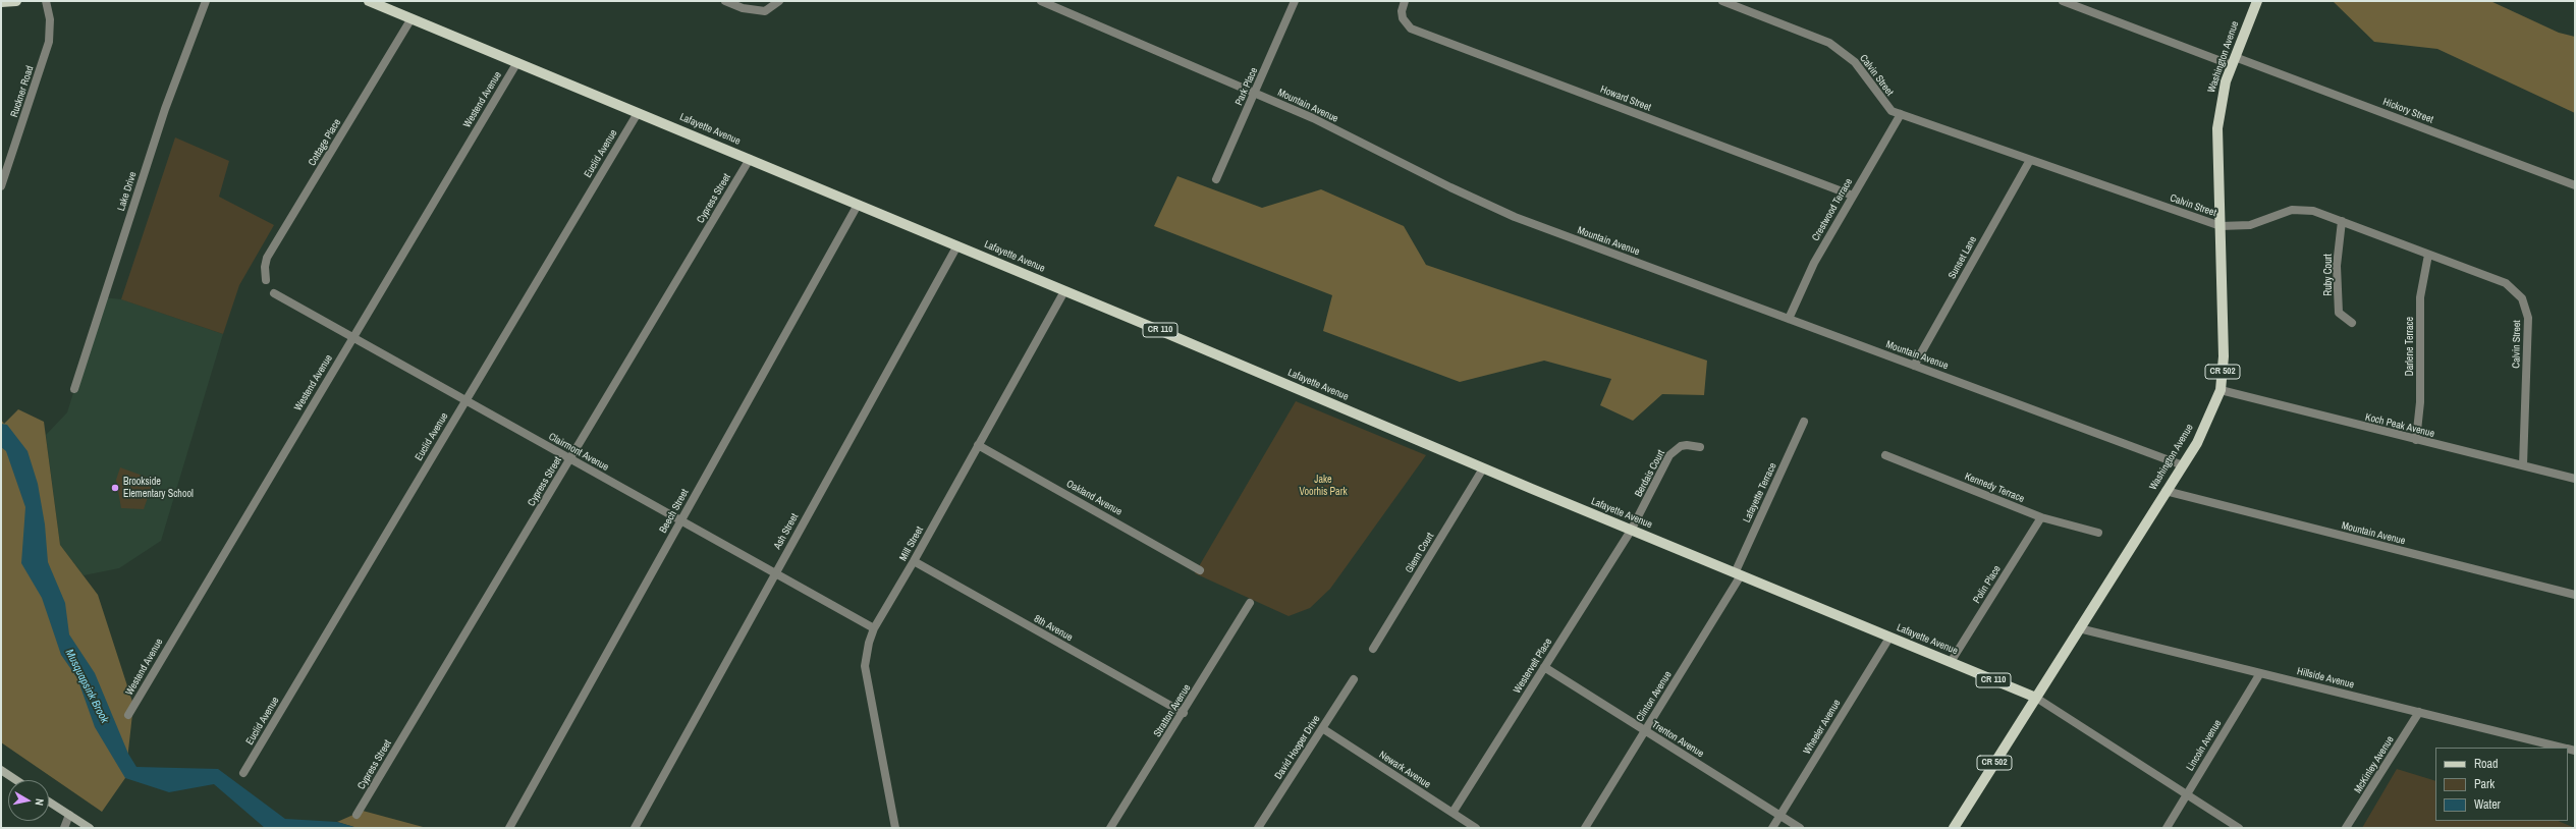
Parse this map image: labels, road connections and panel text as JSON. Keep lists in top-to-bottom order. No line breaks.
{"streets":{"main road":["Washington Avenue","Lafayette Avenue","CR 110","CR 502"],"street":["Calvin Street","Park Place","Ruckner Road","Howard Street","Westend Avenue","Mountain Avenue","Hickory Street","Cottage Place","Euclid Avenue","Lake Drive","Cypress Street","Crestwood Terrace","Sunset Lane","Ruby Court","Darlene Terrace","Koch Peak Avenue","Clairmont Avenue","Berdais Court","Kennedy Terrace","Lafayette Terrace","Oakland Avenue","Beech Street","Ash Street","Mill Street","Glenn Court","Polin Place","8th Avenue","Westervelt Place","Hillside Avenue","Clinton Avenue","Stratton Avenue","Wheeler Avenue","Trenton Avenue","Lincoln Avenue","David Hooper Drive","McKinley Avenue","Newark Avenue"]},"crossings":[["Washington Avenue","Calvin Street"],["Washington Avenue","Mountain Avenue"],["Washington Avenue","Hickory Street"],["Washington Avenue","Lafayette Avenue"],["Washington Avenue","Koch Peak Avenue"],["Washington Avenue","Hillside Avenue"],["Calvin Street","Crestwood Terrace"],["Calvin Street","Sunset Lane"],["Calvin Street","Ruby Court"],["Calvin Street","Darlene Terrace"],["Calvin Street","Koch Peak Avenue"],["Park Place","Mountain Avenue"],["Howard Street","Crestwood Terrace"],["Westend Avenue","Lafayette Avenue"],["Westend Avenue","Clairmont Avenue"],["Mountain Avenue","Crestwood Terrace"],["Mountain Avenue","Sunset Lane"],["Lafayette Avenue","Cottage Place"],["Lafayette Avenue","Euclid Avenue"],["Lafayette Avenue","Cypress Street"],["Lafayette Avenue","Berdais Court"],["Lafayette Avenue","Lafayette Terrace"],["Lafayette Avenue","Beech Street"],["Lafayette Avenue","Ash Street"],["Lafayette Avenue","Mill Street"],["Lafayette Avenue","Glenn Court"],["Lafayette Avenue","Polin Place"],["Lafayette Avenue","Westervelt Place"],["Lafayette Avenue","Clinton Avenue"],["Lafayette Avenue","Wheeler Avenue"],["Lafayette Avenue","Lincoln Avenue"],["Euclid Avenue","Clairmont Avenue"],["Cypress Street","Clairmont Avenue"],["Darlene Terrace","Koch Peak Avenue"],["Clairmont Avenue","Beech Street"],["Clairmont Avenue","Ash Street"],["Clairmont Avenue","Mill Street"],["Berdais Court","Westervelt Place"],["Kennedy Terrace","Polin Place"],["Lafayette Terrace","Clinton Avenue"],["Oakland Avenue","Mill Street"],["Mill Street","8th Avenue"],["8th Avenue","Stratton Avenue"],["Westervelt Place","Trenton Avenue"],["Westervelt Place","Newark Avenue"],["Hillside Avenue","Lincoln Avenue"],["Hillside Avenue","McKinley Avenue"],["Clinton Avenue","Trenton Avenue"],["Wheeler Avenue","Trenton Avenue"],["David Hooper Drive","Newark Avenue"]],"water":["Musquapsink Brook"],"parks":["Jake Voorhis Park"],"places":["Brookside Elementary School"],"legend":["Road","Park","Water"],"north":"right"}
